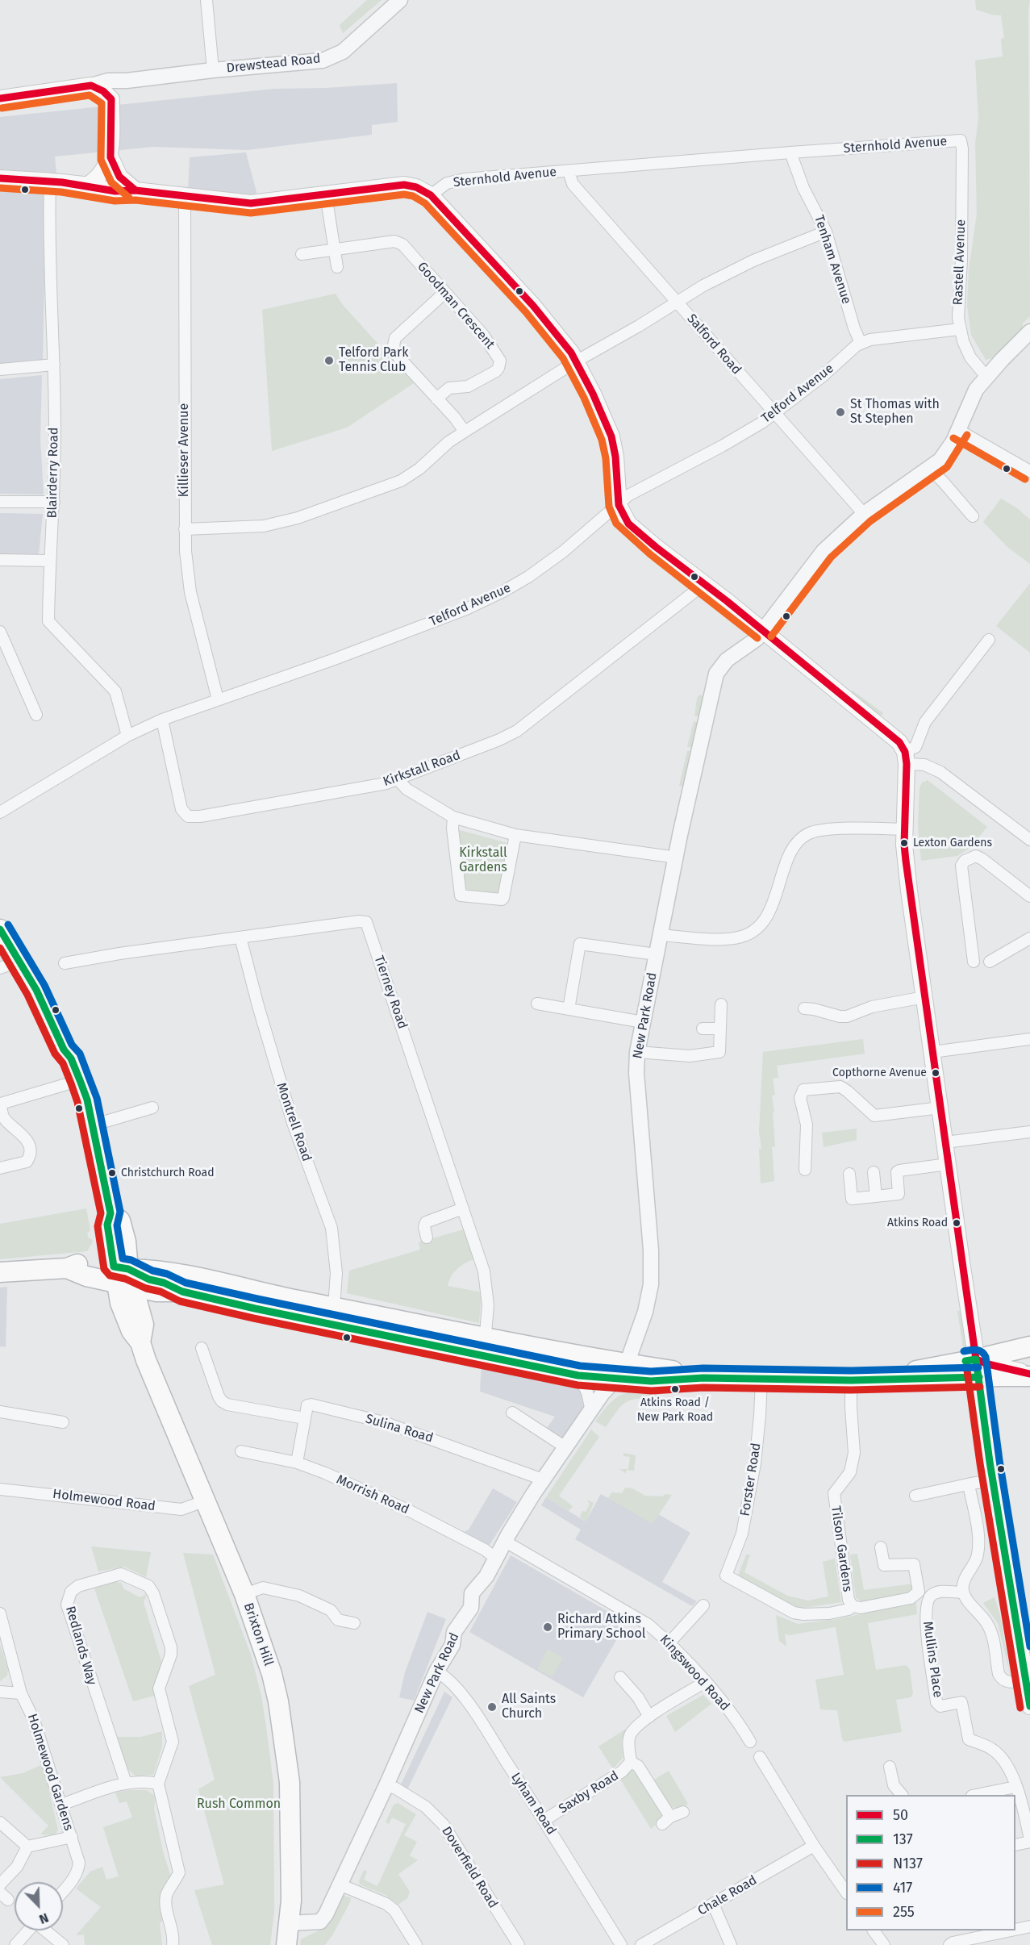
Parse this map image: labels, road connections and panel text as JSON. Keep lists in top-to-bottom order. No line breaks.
{"streets":{"highway":["Brixton Hill"],"main road":["Drewstead Road"],"street":["Sternhold Avenue","Tenham Avenue","Rastell Avenue","Goodman Crescent","Salford Road","Telford Avenue","Killieser Avenue","Blairderry Road","Kirkstall Road","Tierney Road","New Park Road","Montrell Road","Sulina Road","Forster Road","Morrish Road","Holmewood Road","Tilson Gardens","Redlands Way","Mullins Place","Kingswood Road","Holmewood Gardens","Saxby Road","Lyham Road","Doverfield Road","Chale Road"]},"crossings":[["Sternhold Avenue","Tenham Avenue"],["Sternhold Avenue","Rastell Avenue"],["Sternhold Avenue","Salford Road"],["Tenham Avenue","Telford Avenue"],["Rastell Avenue","New Park Road"],["Salford Road","Telford Avenue"],["Salford Road","New Park Road"],["Telford Avenue","Killieser Avenue"],["Telford Avenue","Blairderry Road"],["Telford Avenue","Kirkstall Road"],["Tierney Road","Montrell Road"],["New Park Road","Sulina Road"],["New Park Road","Morrish Road"],["New Park Road","Brixton Hill"],["New Park Road","Kingswood Road"],["New Park Road","Lyham Road"],["New Park Road","Doverfield Road"],["Forster Road","Tilson Gardens"],["Holmewood Road","Brixton Hill"],["Kingswood Road","Saxby Road"],["Saxby Road","Lyham Road"]],"parks":["Kirkstall Gardens","Rush Common"],"places":["Telford Park Tennis Club","St Thomas with St Stephen","Lexton Gardens","Copthorne Avenue","Christchurch Road","Atkins Road","Atkins Road / New Park Road","Richard Atkins Primary School","All Saints Church"],"lines":["transit line 50","transit line 255","transit line 417","transit line 137","transit line N137"],"legend":["50","137","N137","417","255"],"north":"bottom right"}
